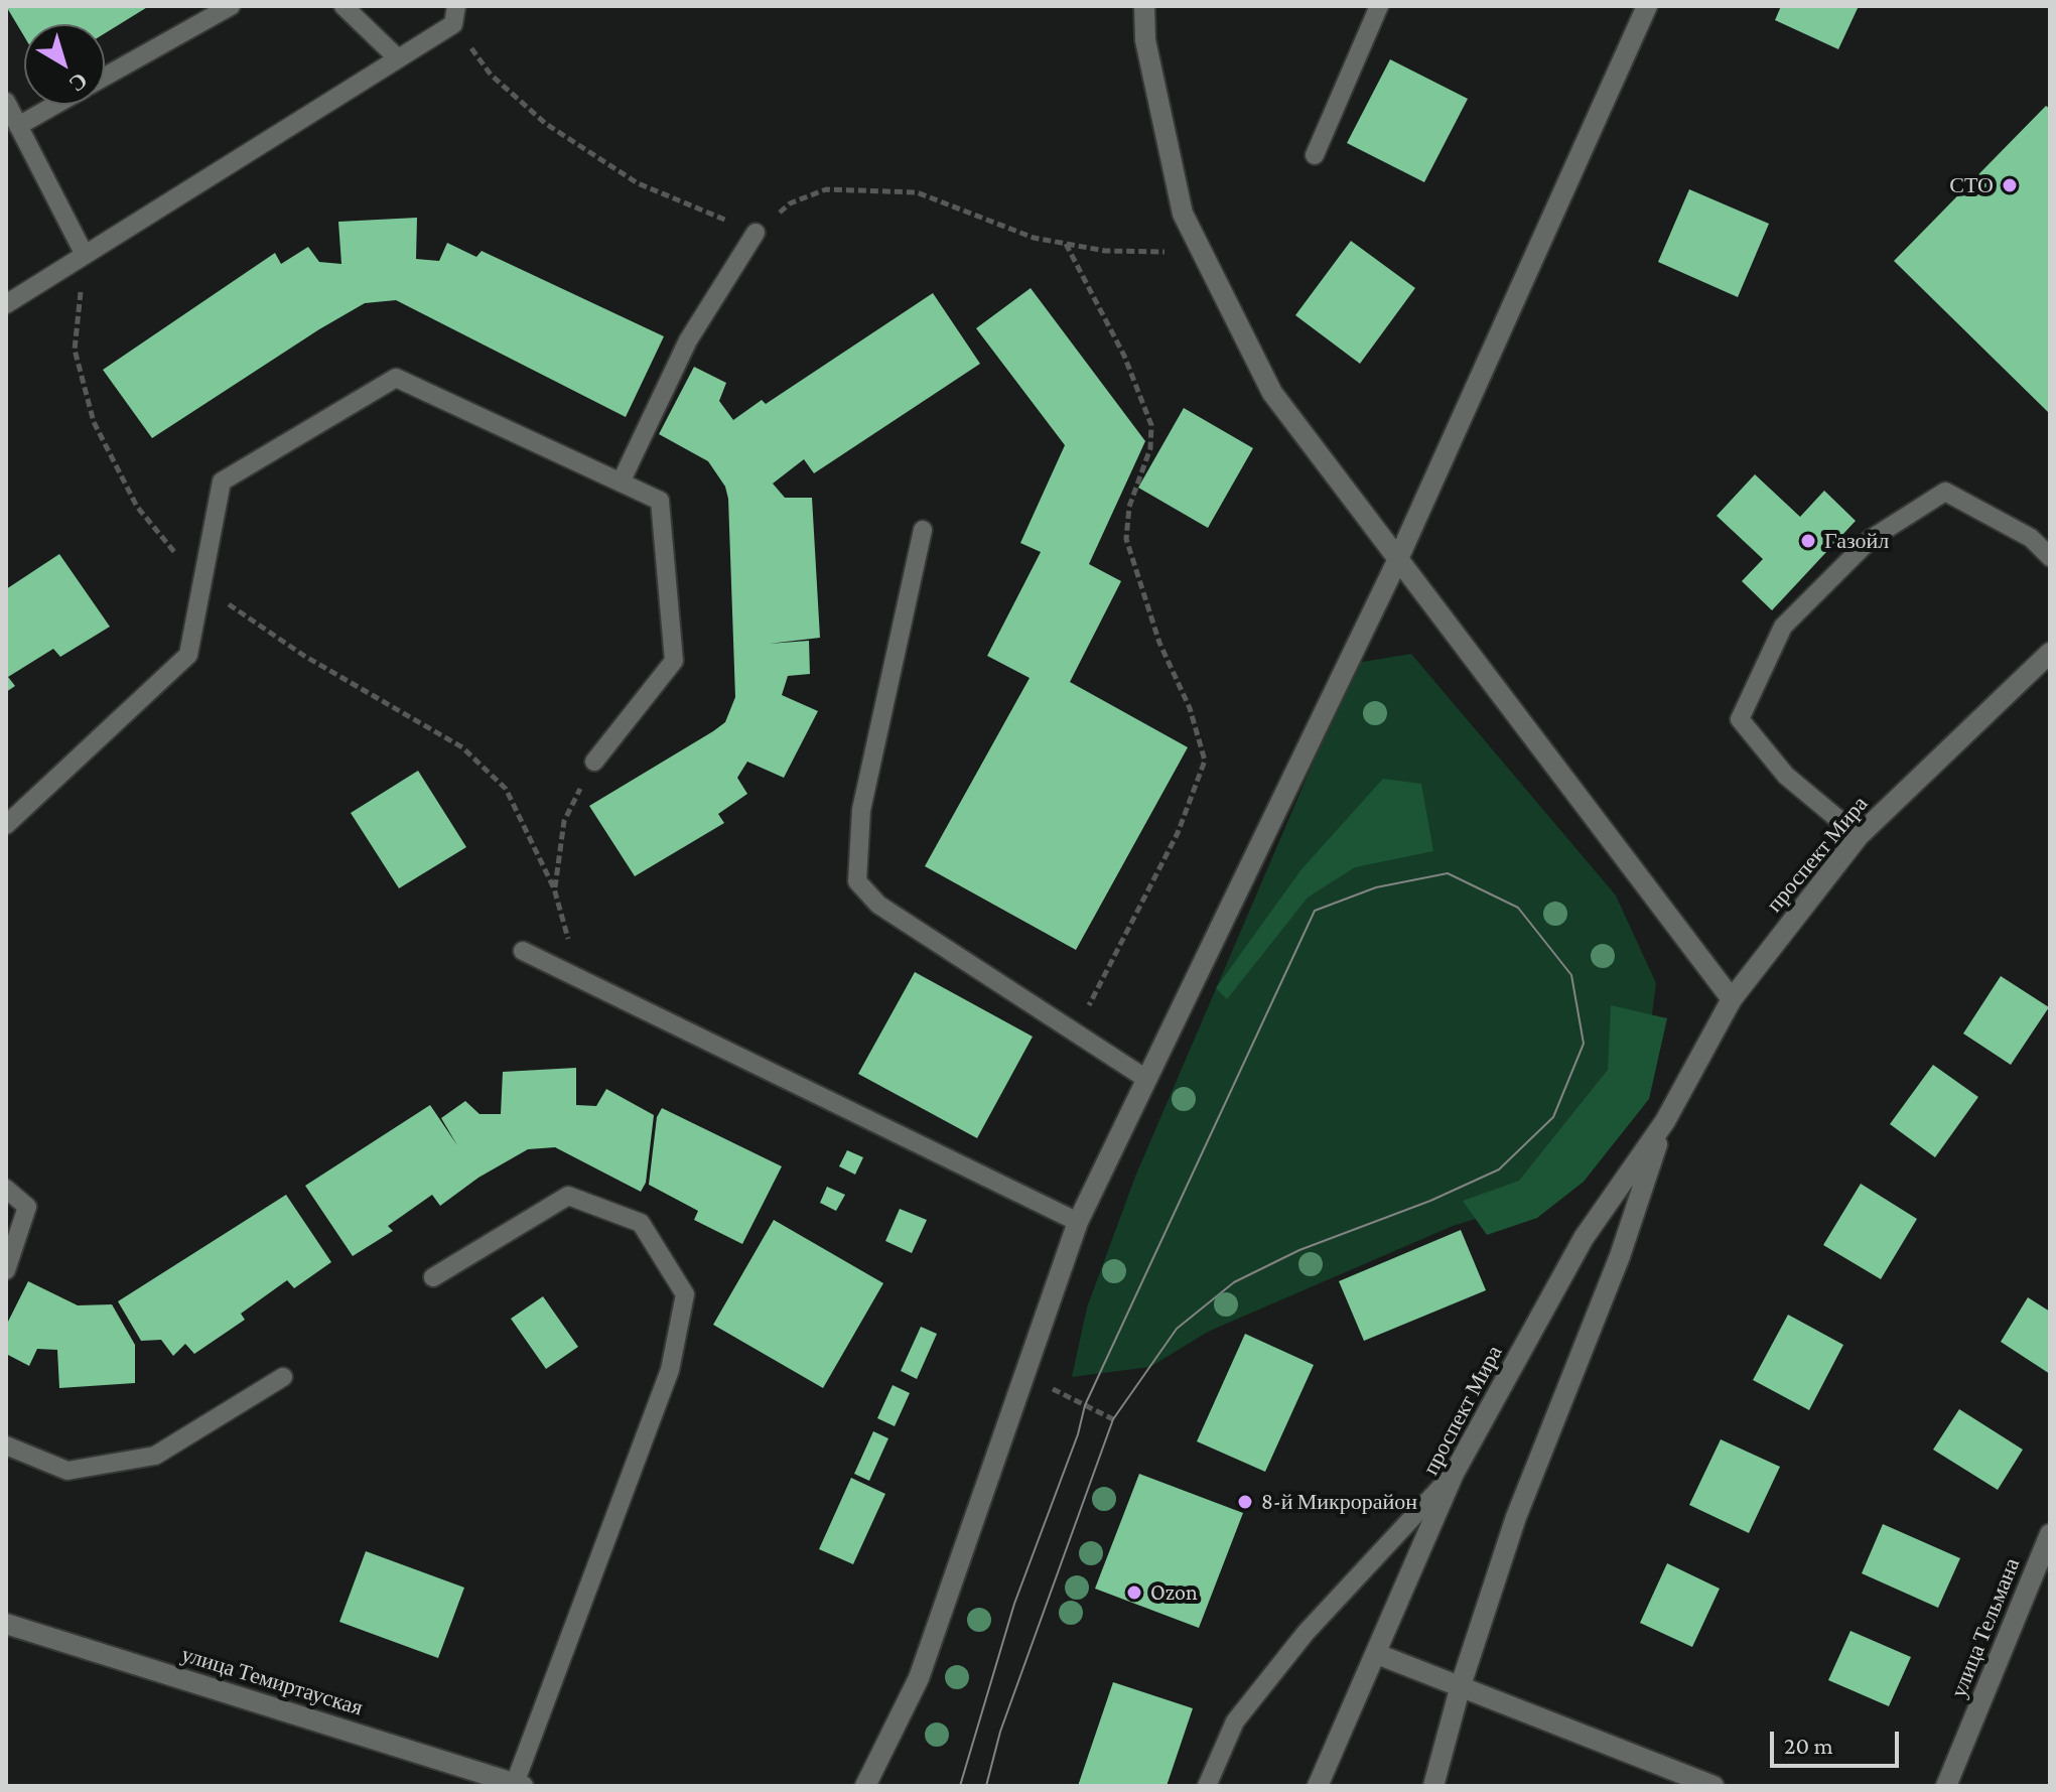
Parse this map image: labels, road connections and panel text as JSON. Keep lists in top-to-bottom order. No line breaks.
{"streets":{"street":["проспект Мира","улица Тельмана","улица Темиртауская"]},"places":["СТО","Газойл","8-й Микрорайон","Ozon"],"scale_bar":"20 m","north":"bottom right"}
